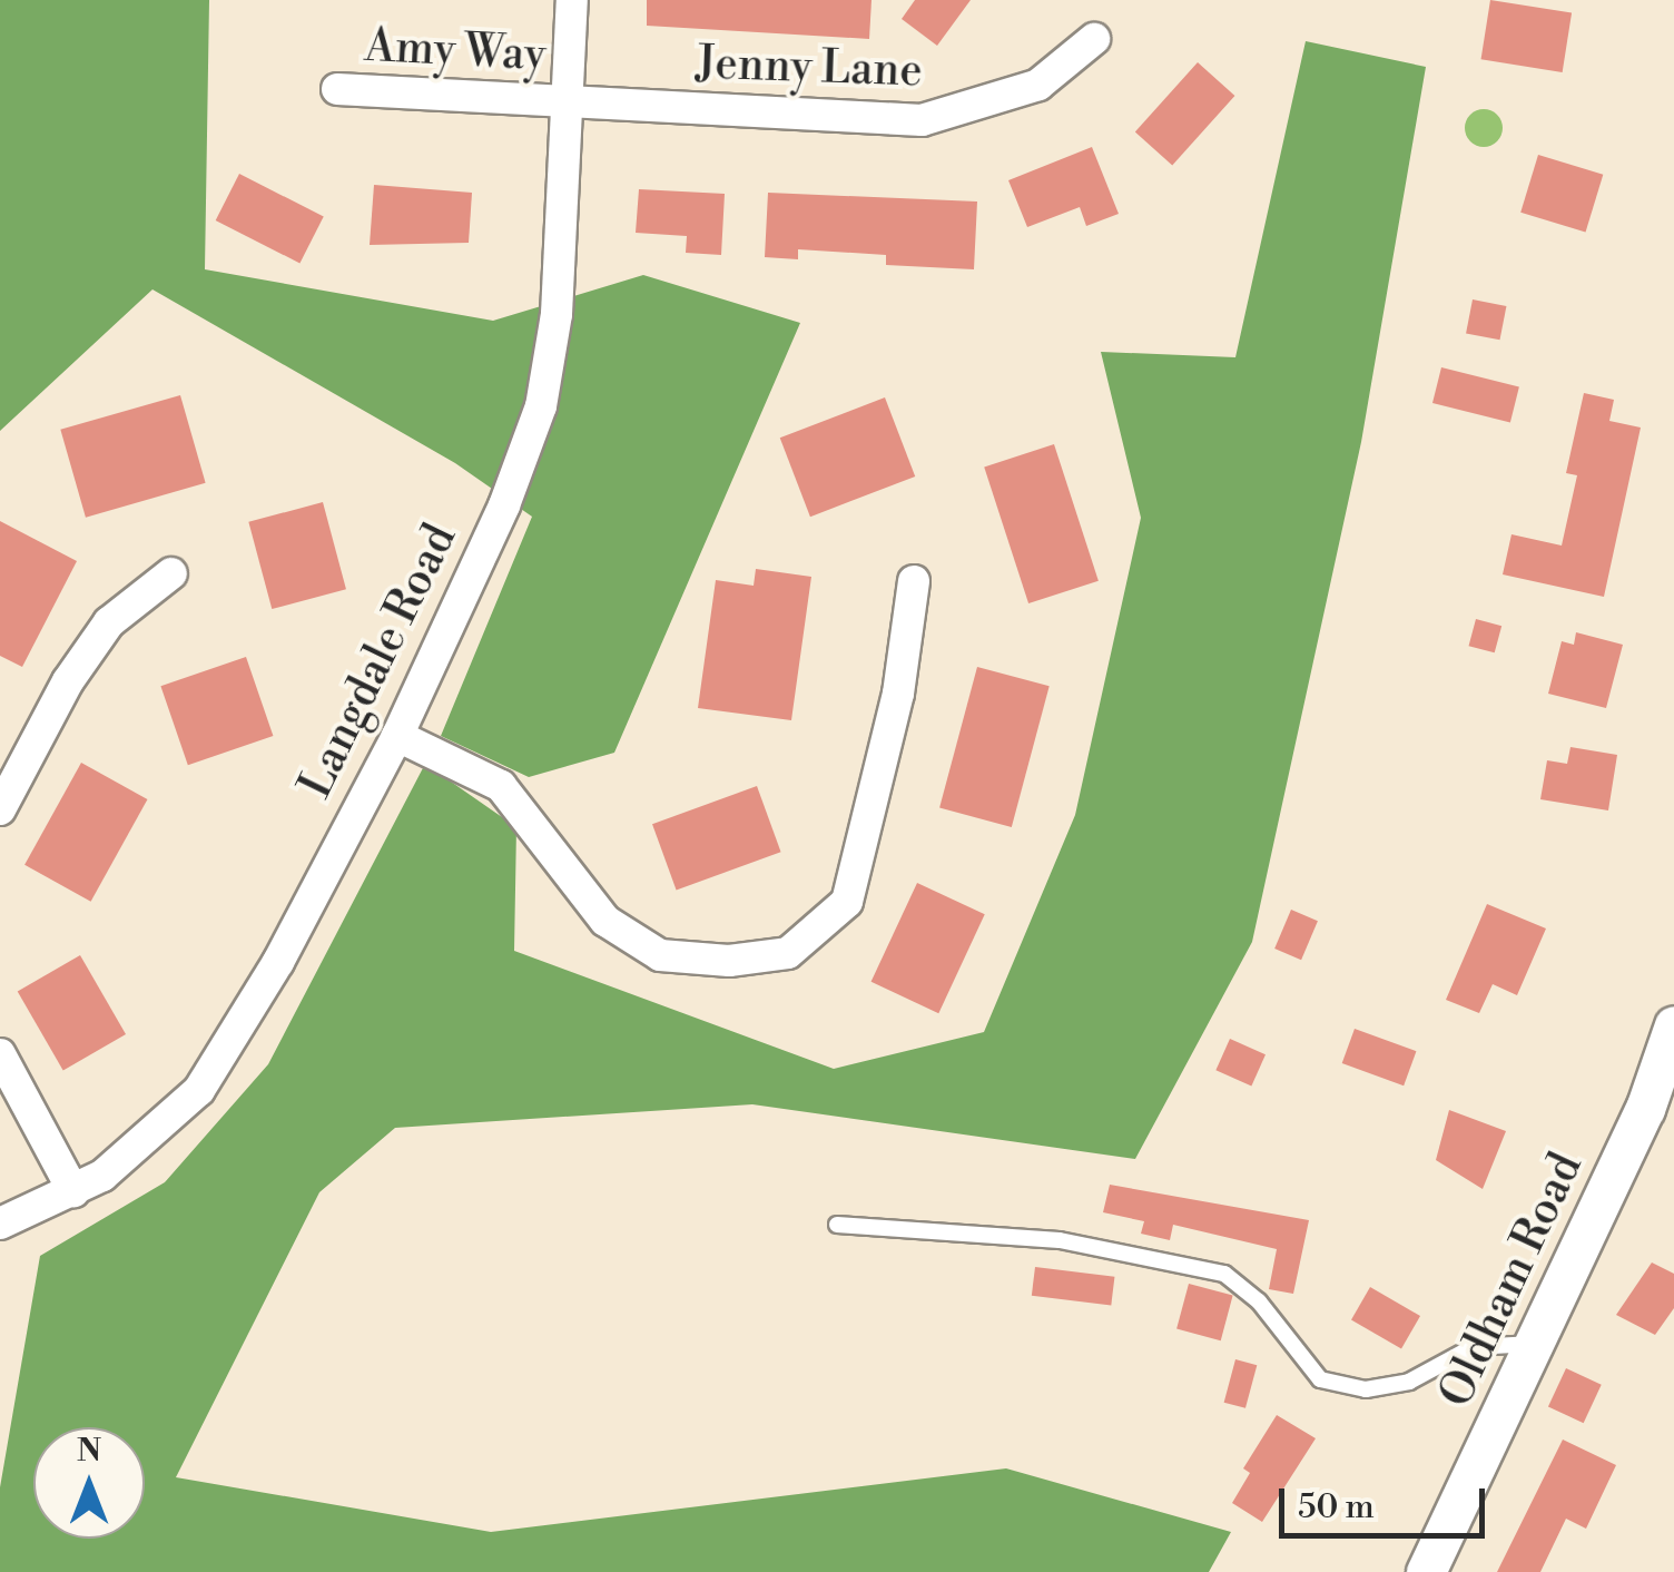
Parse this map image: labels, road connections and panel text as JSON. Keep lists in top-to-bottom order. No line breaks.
{"streets":{"street":["Amy Way","Jenny Lane","Langdale Road","Oldham Road"]},"crossings":[["Amy Way","Jenny Lane"],["Amy Way","Langdale Road"],["Jenny Lane","Langdale Road"]],"scale_bar":"50 m","north":"top"}
